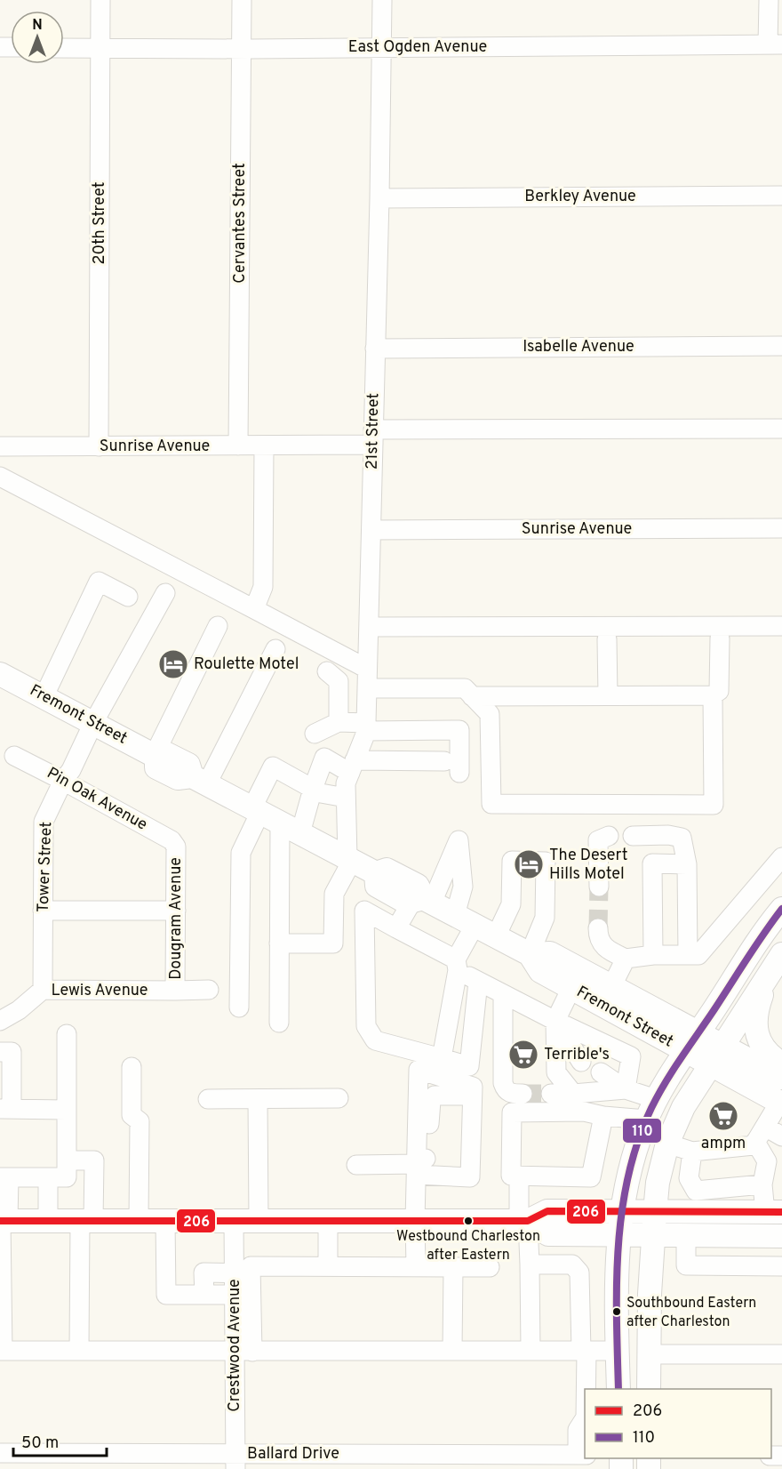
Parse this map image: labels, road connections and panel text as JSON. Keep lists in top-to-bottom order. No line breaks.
{"streets":{"main road":["Fremont Street"],"street":["East Ogden Avenue","Berkley Avenue","20th Street","Cervantes Street","Isabelle Avenue","21st Street","Sunrise Avenue","Pin Oak Avenue","Tower Street","Dougram Avenue","Lewis Avenue","Crestwood Avenue","Ballard Drive"]},"crossings":[["East Ogden Avenue","20th Street"],["East Ogden Avenue","Cervantes Street"],["East Ogden Avenue","21st Street"],["Berkley Avenue","21st Street"],["20th Street","Sunrise Avenue"],["Cervantes Street","Sunrise Avenue"],["Isabelle Avenue","21st Street"],["21st Street","Sunrise Avenue"],["21st Street","Fremont Street"],["Fremont Street","Tower Street"],["Pin Oak Avenue","Tower Street"],["Pin Oak Avenue","Dougram Avenue"],["Tower Street","Lewis Avenue"],["Dougram Avenue","Lewis Avenue"],["Crestwood Avenue","Ballard Drive"]],"places":{"hotel":["Roulette Motel","The Desert Hills Motel"],"supermarket":["Terrible's","ampm"],"other":["Westbound Charleston after Eastern","Southbound Eastern after Charleston"]},"lines":["transit line 110","transit line 206"],"legend":["206","110"],"scale_bar":"50 m","north":"top"}
